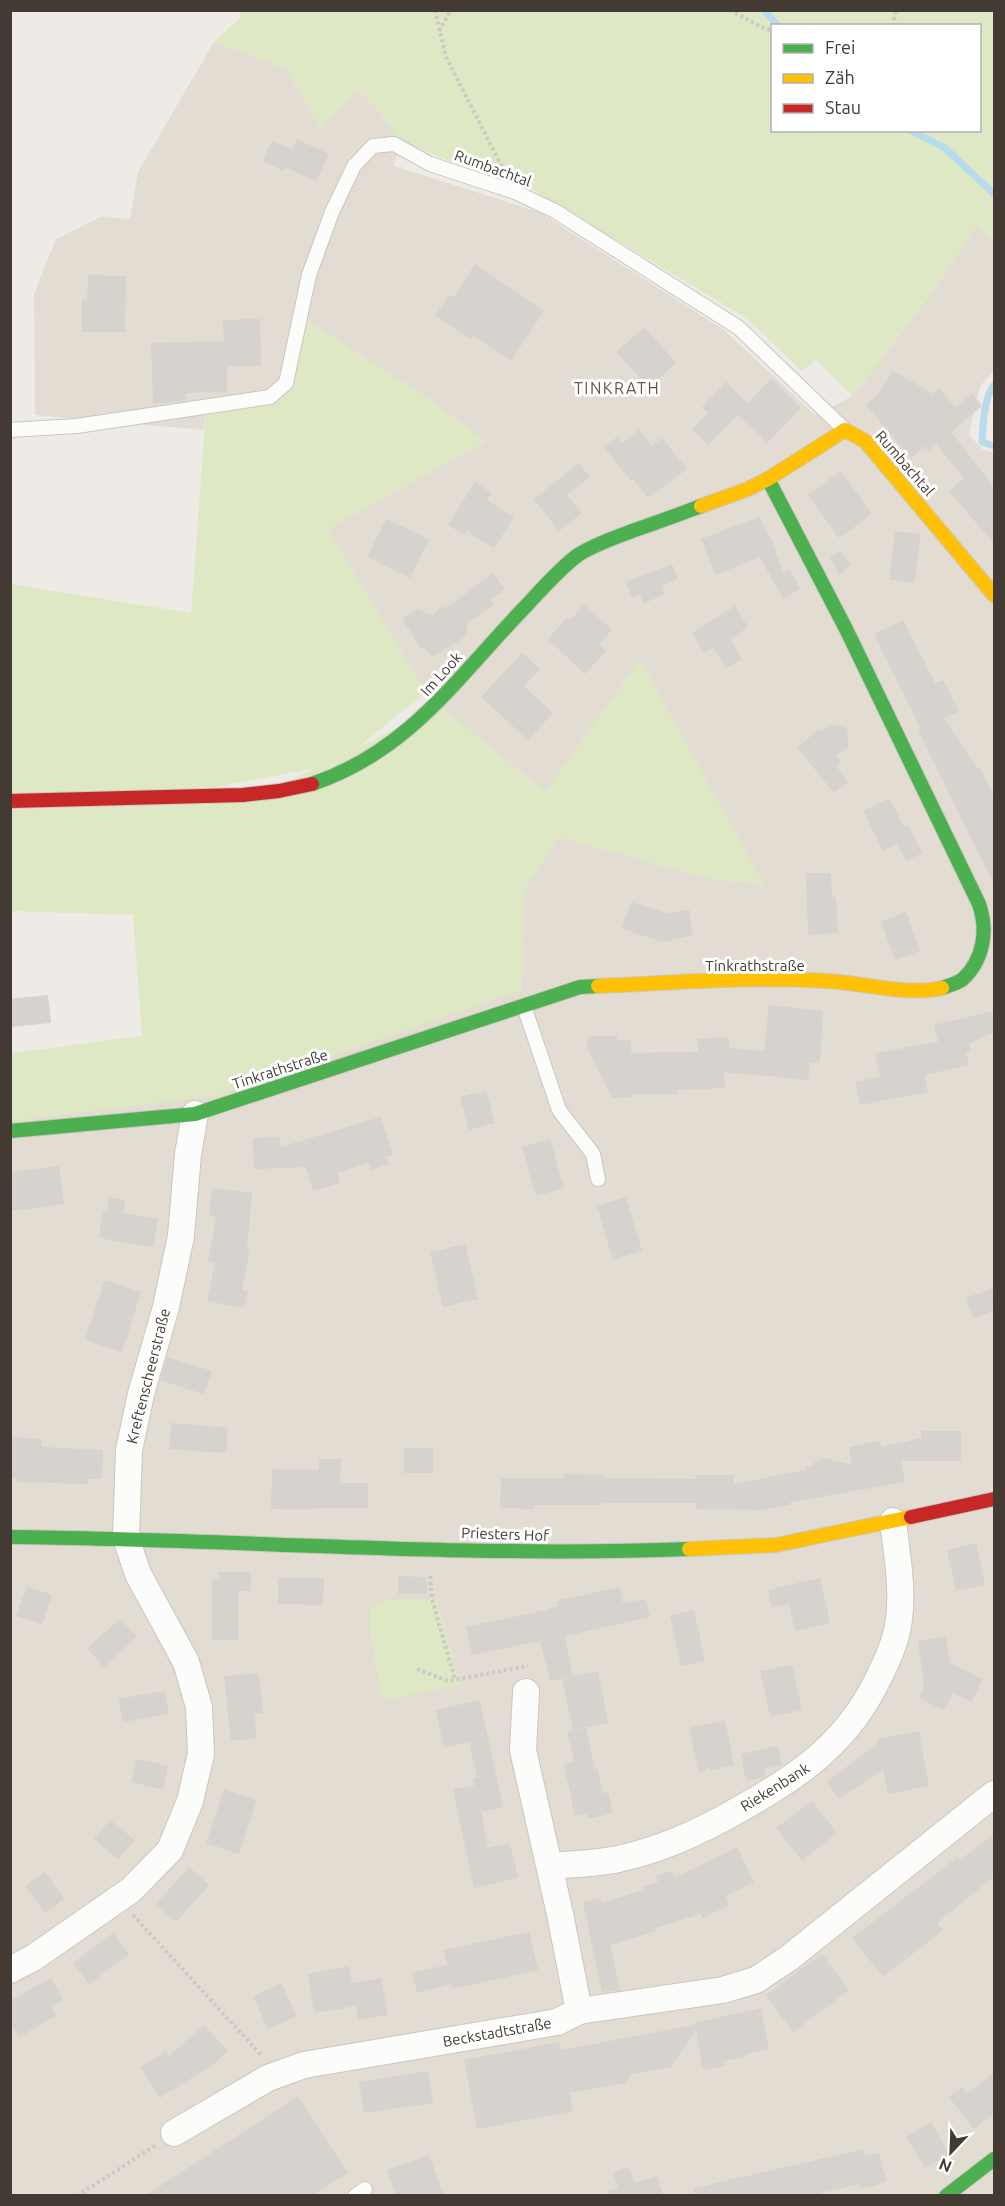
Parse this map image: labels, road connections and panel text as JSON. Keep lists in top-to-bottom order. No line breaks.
{"streets":{"street":["Rumbachtal","Im Look","Tinkrathstraße","Kreftenscheerstraße","Priesters Hof","Riekenbank","Beckstadtstraße"]},"crossings":[["Rumbachtal","Im Look"],["Im Look","Tinkrathstraße"],["Tinkrathstraße","Kreftenscheerstraße"],["Kreftenscheerstraße","Priesters Hof"],["Priesters Hof","Riekenbank"]],"districts":["TINKRATH"],"legend":["Frei","Zäh","Stau"],"north":"bottom left"}
